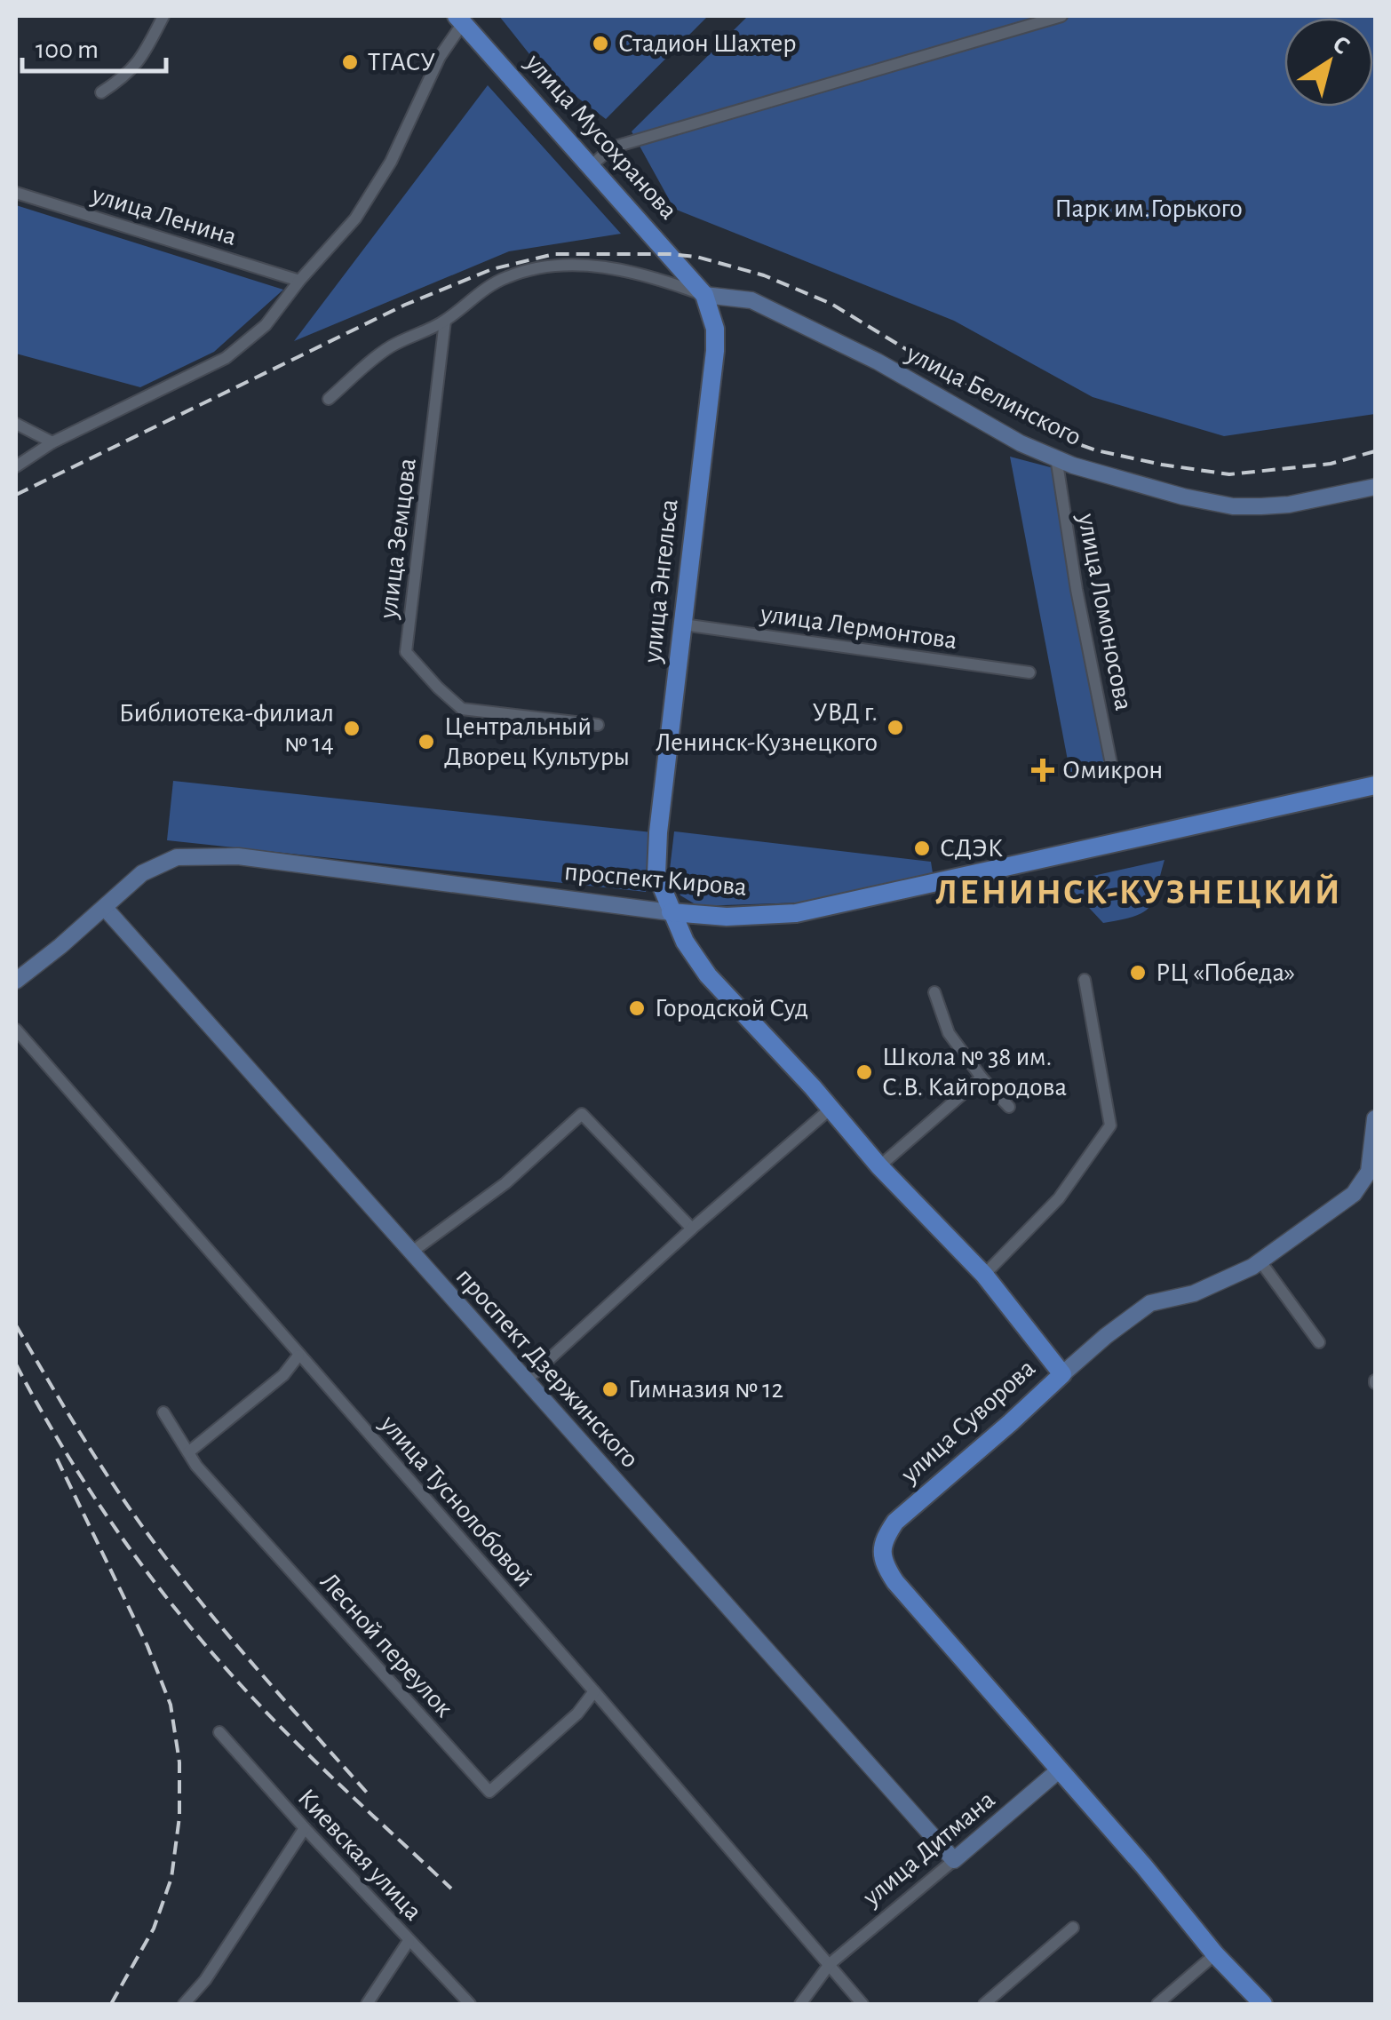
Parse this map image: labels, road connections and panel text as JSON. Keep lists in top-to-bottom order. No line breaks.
{"streets":{"main road":["улица Мусохранова","улица Энгельса","проспект Кирова","улица Суворова"],"street":["улица Ленина","улица Белинского","улица Земцова","улица Ломоносова","улица Лермонтова","проспект Дзержинского","улица Туснолобовой","Лесной переулок","улица Дитмана","Киевская улица"]},"crossings":[["улица Мусохранова","улица Белинского"],["улица Мусохранова","улица Энгельса"],["улица Белинского","улица Энгельса"],["улица Белинского","улица Ломоносова"],["улица Энгельса","улица Лермонтова"],["улица Энгельса","улица Суворова"],["проспект Кирова","проспект Дзержинского"],["проспект Кирова","улица Суворова"],["проспект Дзержинского","улица Дитмана"],["улица Суворова","улица Дитмана"],["улица Туснолобовой","Лесной переулок"],["улица Туснолобовой","улица Дитмана"]],"districts":["ЛЕНИНСК-КУЗНЕЦКИЙ"],"parks":["Парк им.Горького"],"places":{"other":["Стадион Шахтер","ТГАСУ","УВД г. Ленинск-Кузнецкого","Библиотека-филиал № 14","Центральный Дворец Культуры","СДЭК","РЦ «Победа»","Городской Суд","Школа № 38 им. С.В. Кайгородова","Гимназия № 12"],"health":["Омикрон"]},"scale_bar":"100 m","north":"top right"}
